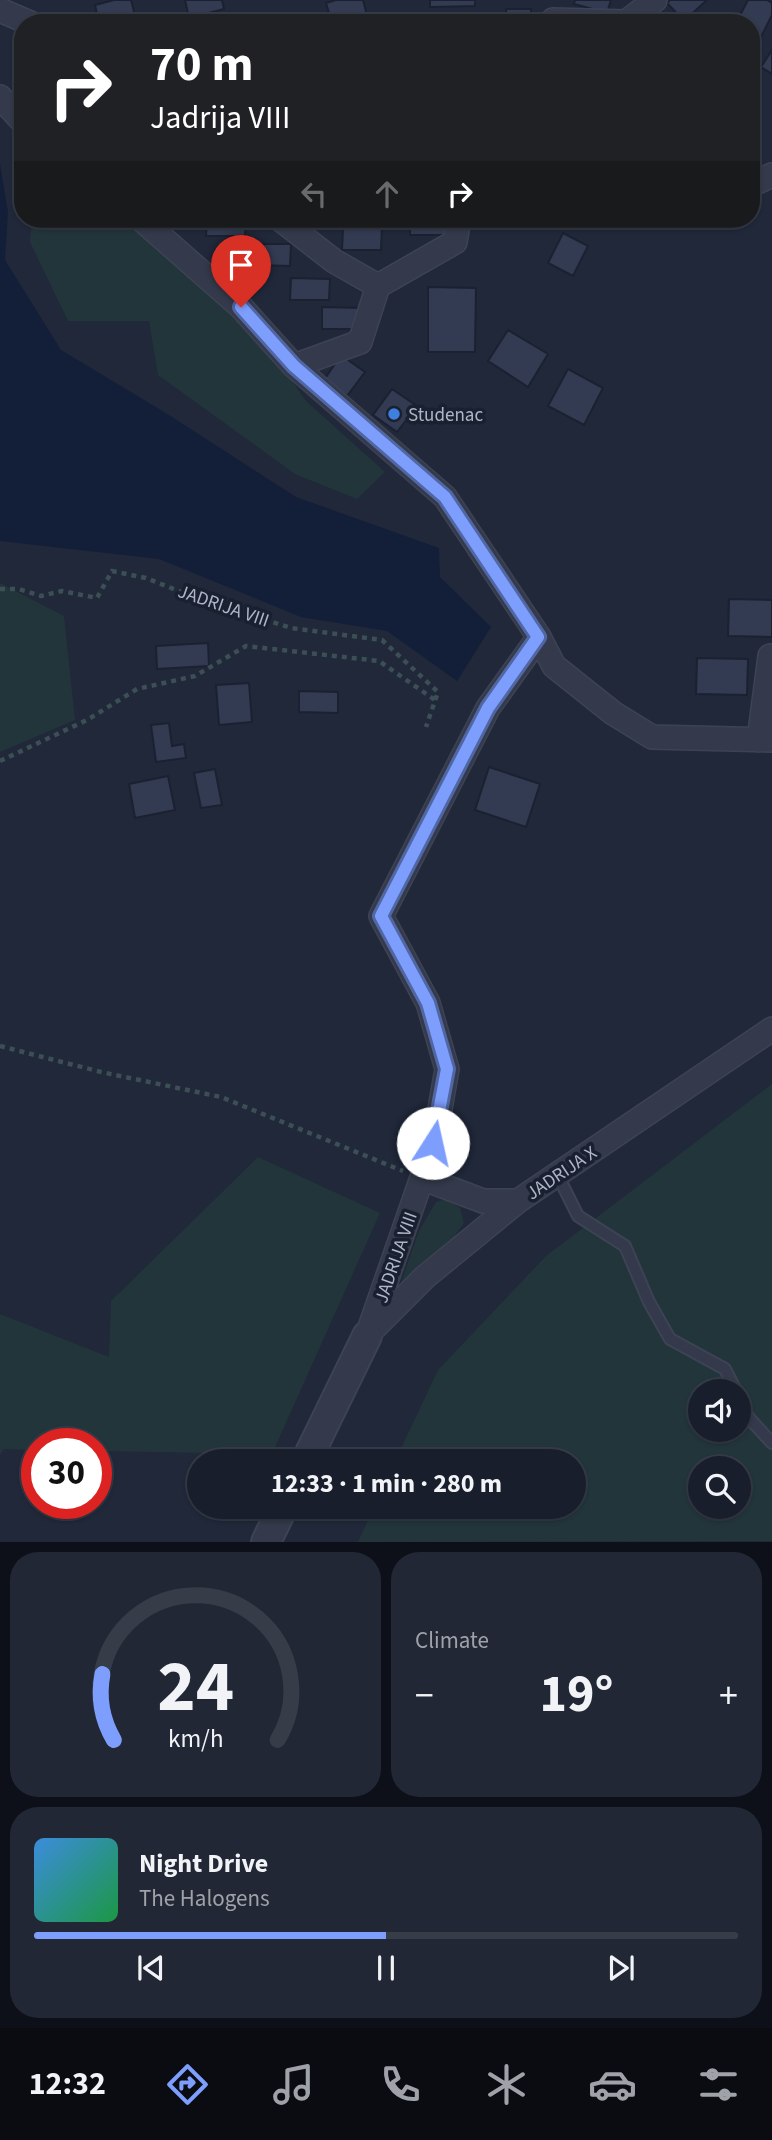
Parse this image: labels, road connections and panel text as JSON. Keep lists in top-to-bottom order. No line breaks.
{"streets":{"street":["JADRIJA VIII","JADRIJA X"]},"crossings":[["JADRIJA VIII","JADRIJA X"]],"places":["Studenac"],"page":{"turn":["70 m","Jadrija VIII"],"limit":"30","trip":"12:33 · 1 min · 280 m","tile":"Climate","heat":["−","19°","+"],"song":["Night Drive","The Halogens"],"tabs":"12:32","gauge":["24","km/h"]}}
